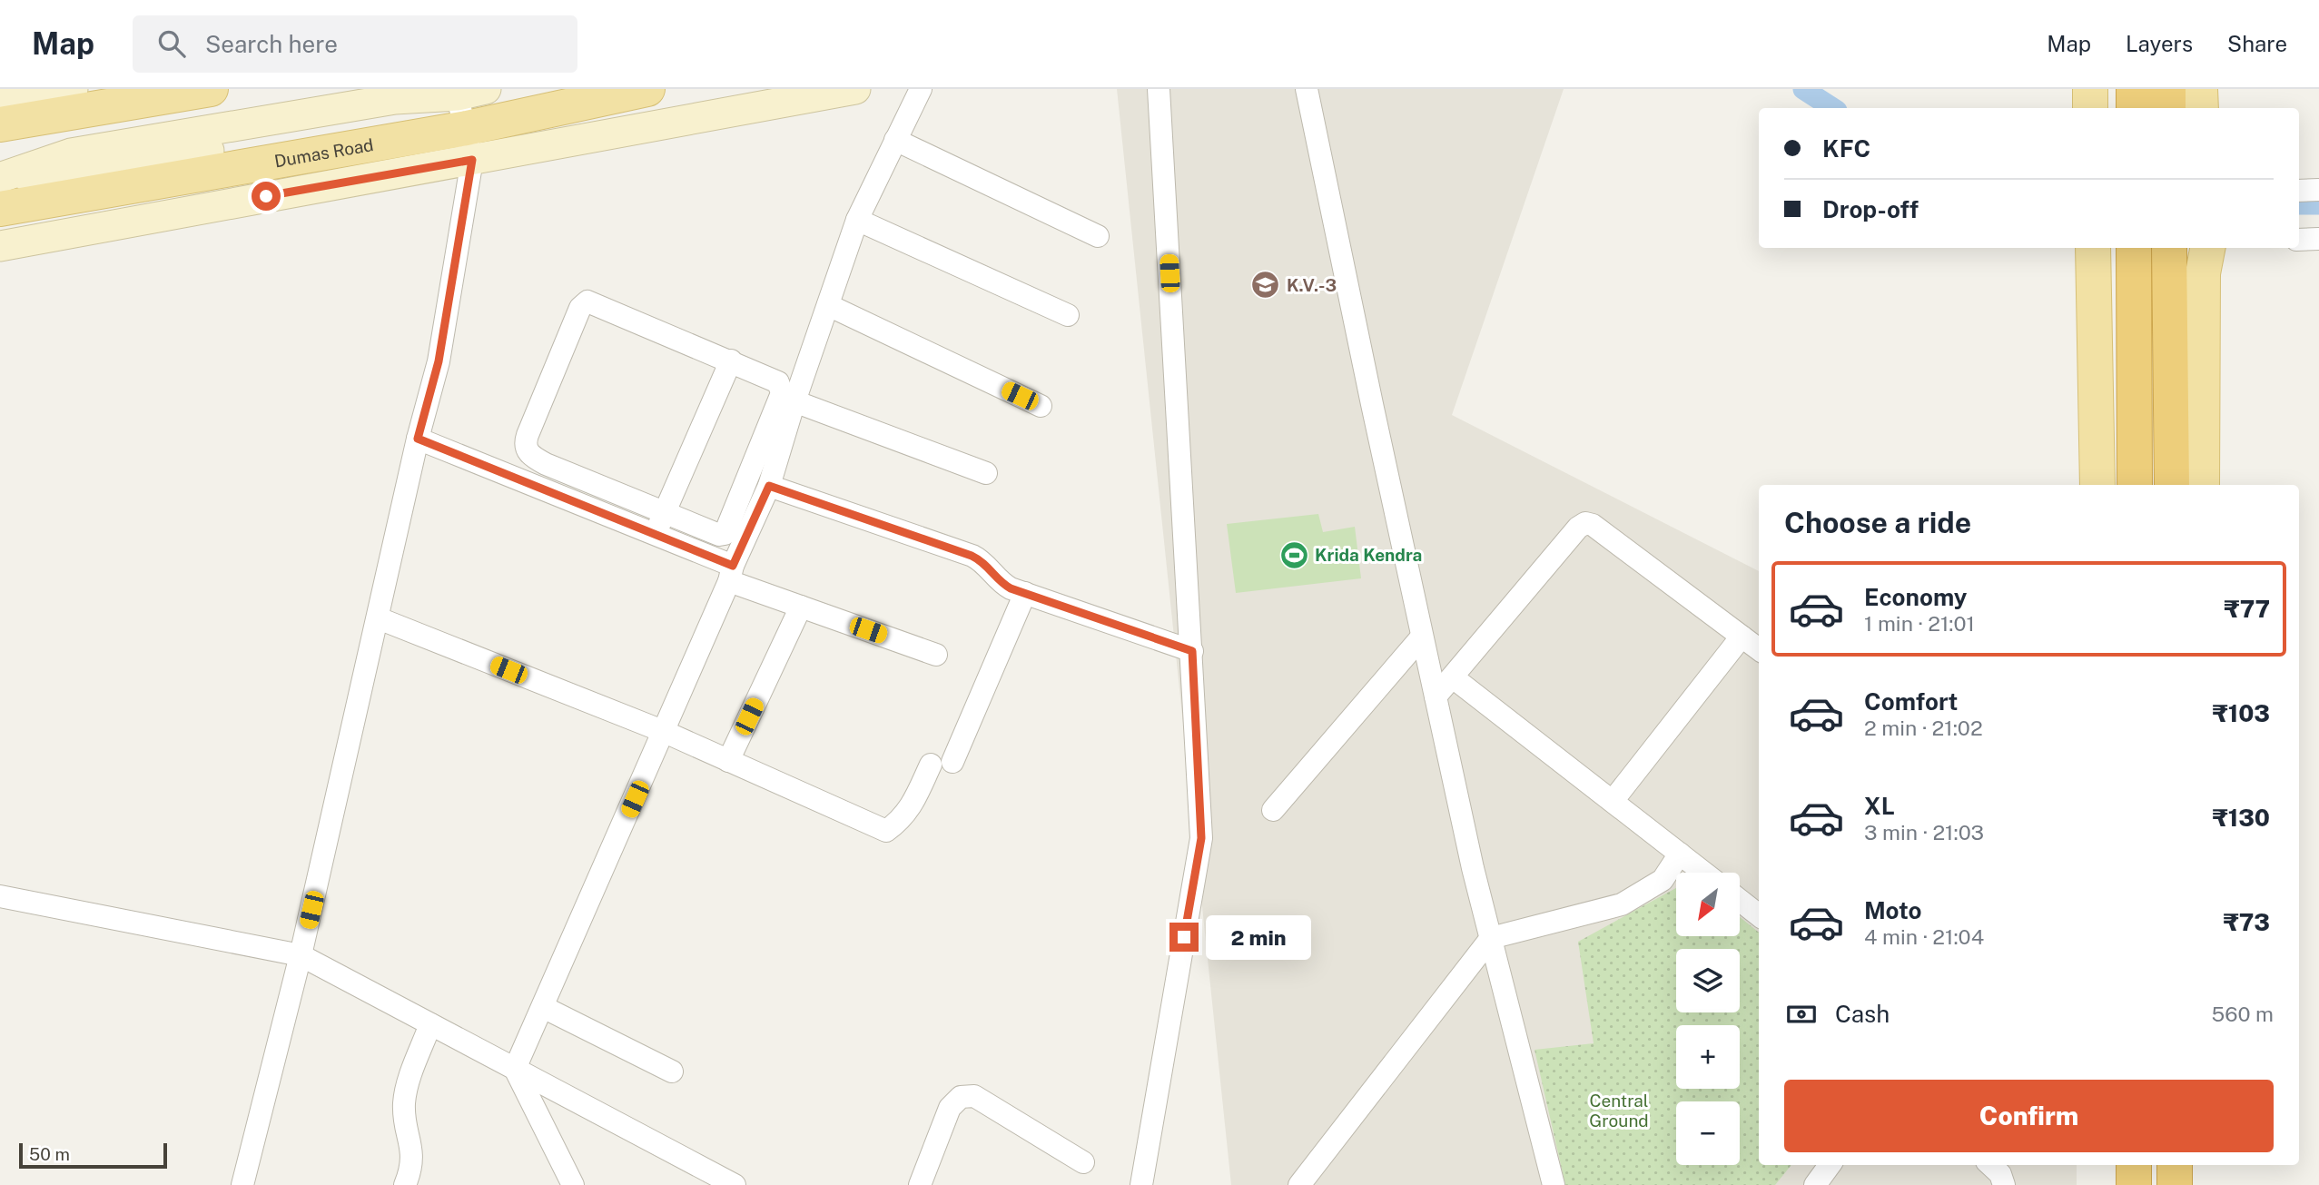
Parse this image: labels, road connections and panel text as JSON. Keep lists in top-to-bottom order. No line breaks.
{"streets":{"main road":["Dumas Road"]},"parks":["Central Ground"],"places":{"school or university":["K.V.-3"],"sports":["Krida Kendra"]},"scale_bar":"50 m","north":"bottom left","page":{"header":"Map","search":"Search here","nav":["Map","Layers","Share"],"banner":["KFC","Drop-off"],"heading":"Choose a ride","list":[{"name":"Economy","note":"1 min · 21:01","value":"₹77"},{"name":"Comfort","note":"2 min · 21:02","value":"₹103"},{"name":"XL","note":"3 min · 21:03","value":"₹130"},{"name":"Moto","note":"4 min · 21:04","value":"₹73"}],"map_buttons":["+","−"],"bubble":"2 min","pay":["Cash","560 m"],"buttons":"Confirm","scale":"50 m"}}
